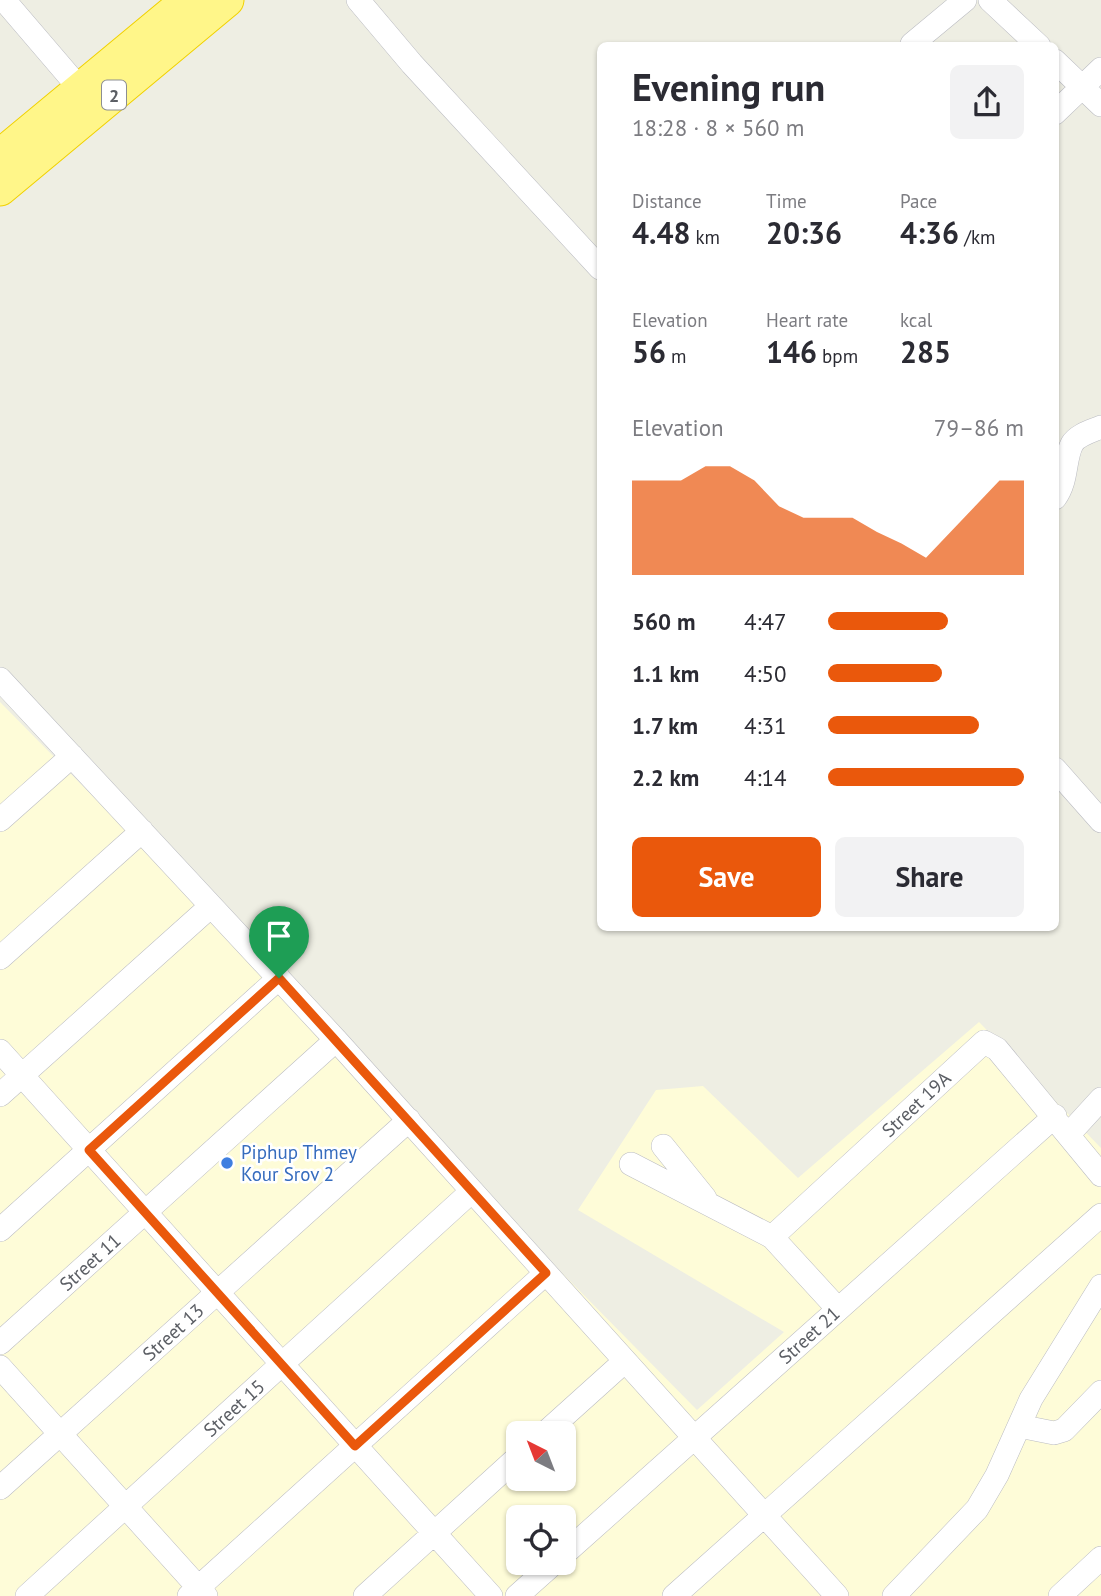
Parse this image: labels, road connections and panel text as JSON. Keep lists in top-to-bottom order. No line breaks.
{"streets":{"highway":["2"],"street":["Street 19A","Street 11","Street 13","Street 21","Street 15"]},"crossings":[["Street 19A","Street 21"]],"places":["Piphup Thmey Kour Srov 2"],"north":"top left","page":{"heading":["Evening run","18:28 · 8 × 560 m"],"stats":[["Distance","4.48 km"],["Time","20:36"],["Pace","4:36 /km"],["Elevation","56 m"],["Heart rate","146 bpm"],["kcal","285"]],"chart":["Elevation","79–86 m"],"list":[{"name":"560 m","note":"4:47"},{"name":"1.1 km","note":"4:50"},{"name":"1.7 km","note":"4:31"},{"name":"2.2 km","note":"4:14"}],"buttons":["Save","Share"]}}
